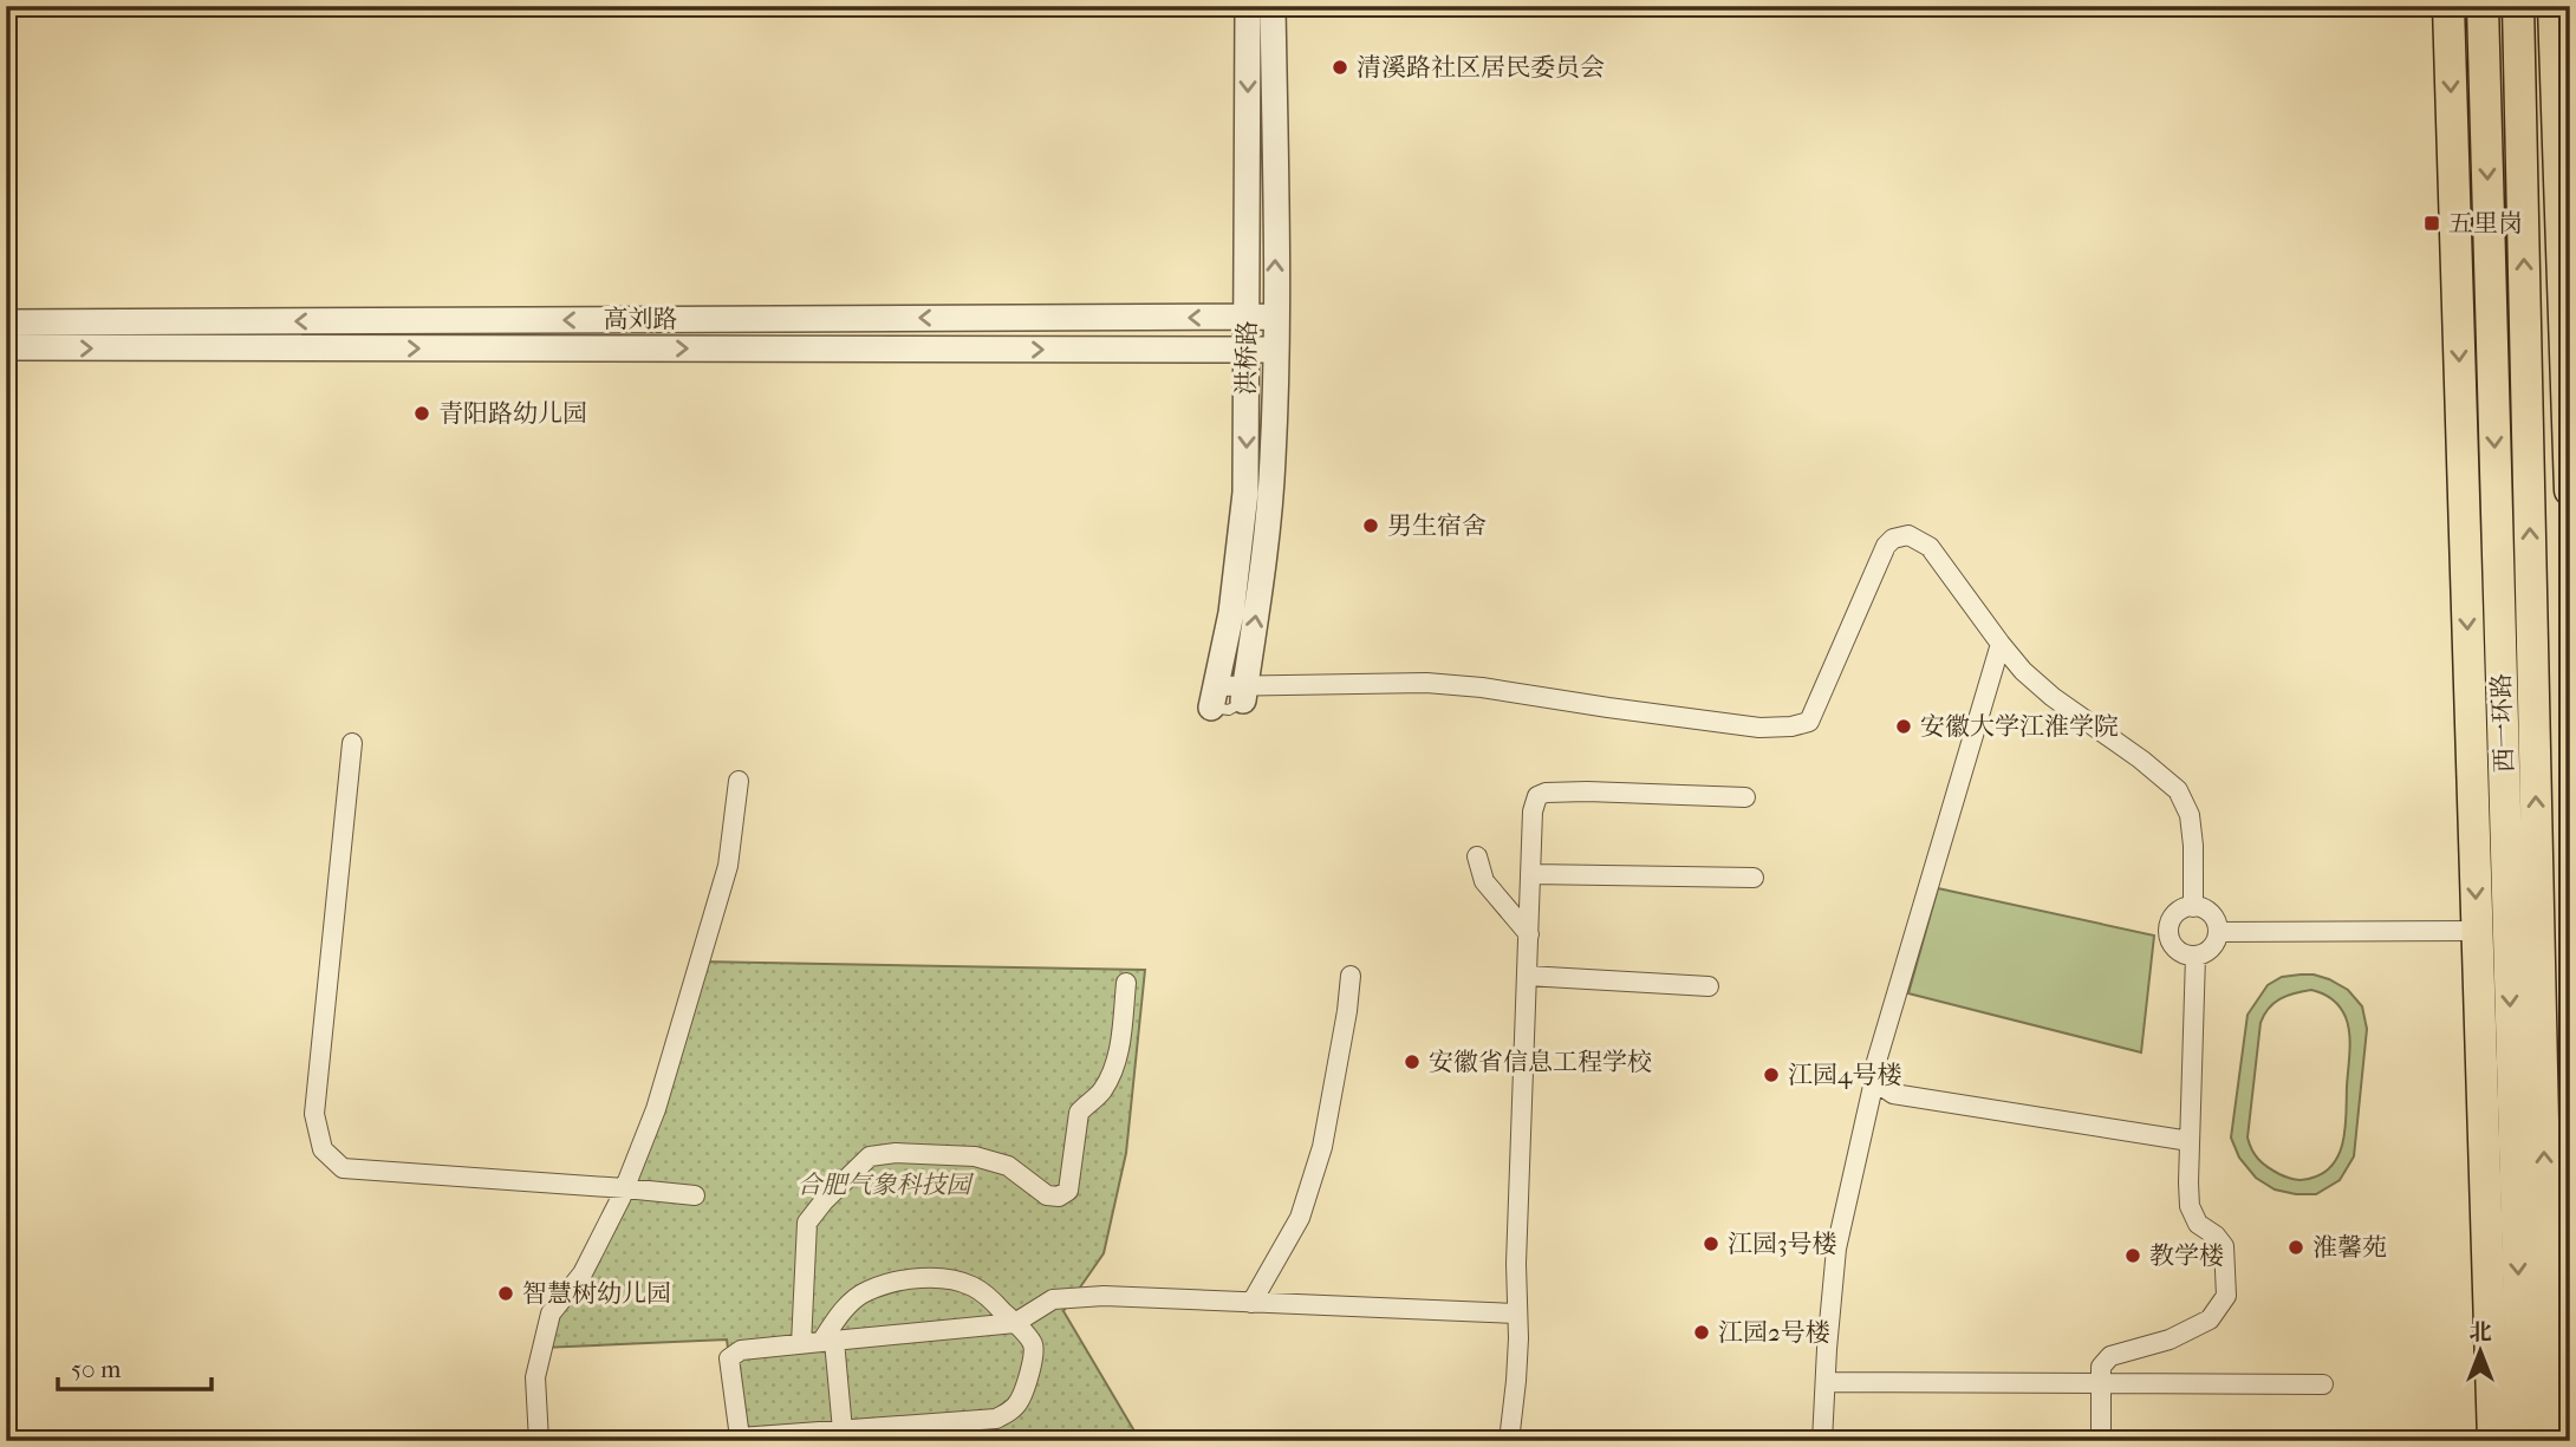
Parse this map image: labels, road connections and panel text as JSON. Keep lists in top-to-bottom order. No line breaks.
{"streets":{"main road":["西一环路"],"street":["高刘路","洪桥路"]},"crossings":[["高刘路","洪桥路"]],"parks":["合肥气象科技园"],"places":{"other":["清溪路社区居民委员会","青阳路幼儿园","男生宿舍","安徽大学江淮学院","安徽省信息工程学校","江园4号楼","江园3号楼","淮馨苑","教学楼","智慧树幼儿园","江园2号楼"],"transit":["五里岗"]},"scale_bar":"50 m","north":"top"}
